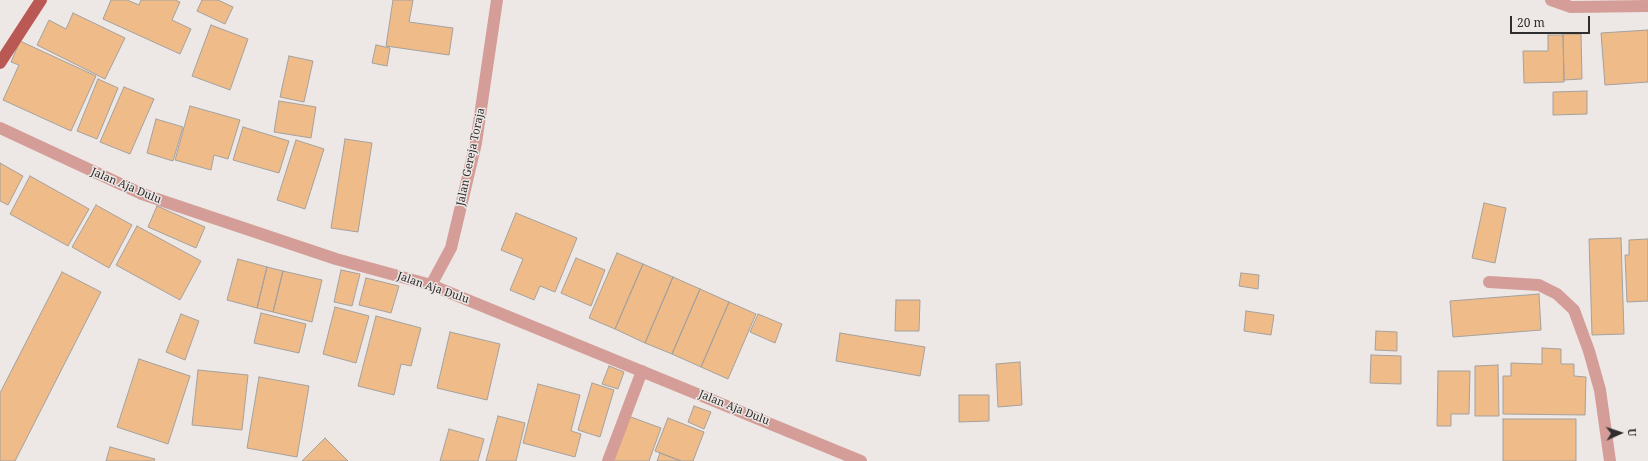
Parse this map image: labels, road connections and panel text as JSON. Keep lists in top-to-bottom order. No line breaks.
{"streets":{"street":["Jalan Gereja Toraja","Jalan Aja Dulu"]},"crossings":[["Jalan Gereja Toraja","Jalan Aja Dulu"]],"scale_bar":"20 m","north":"right"}
